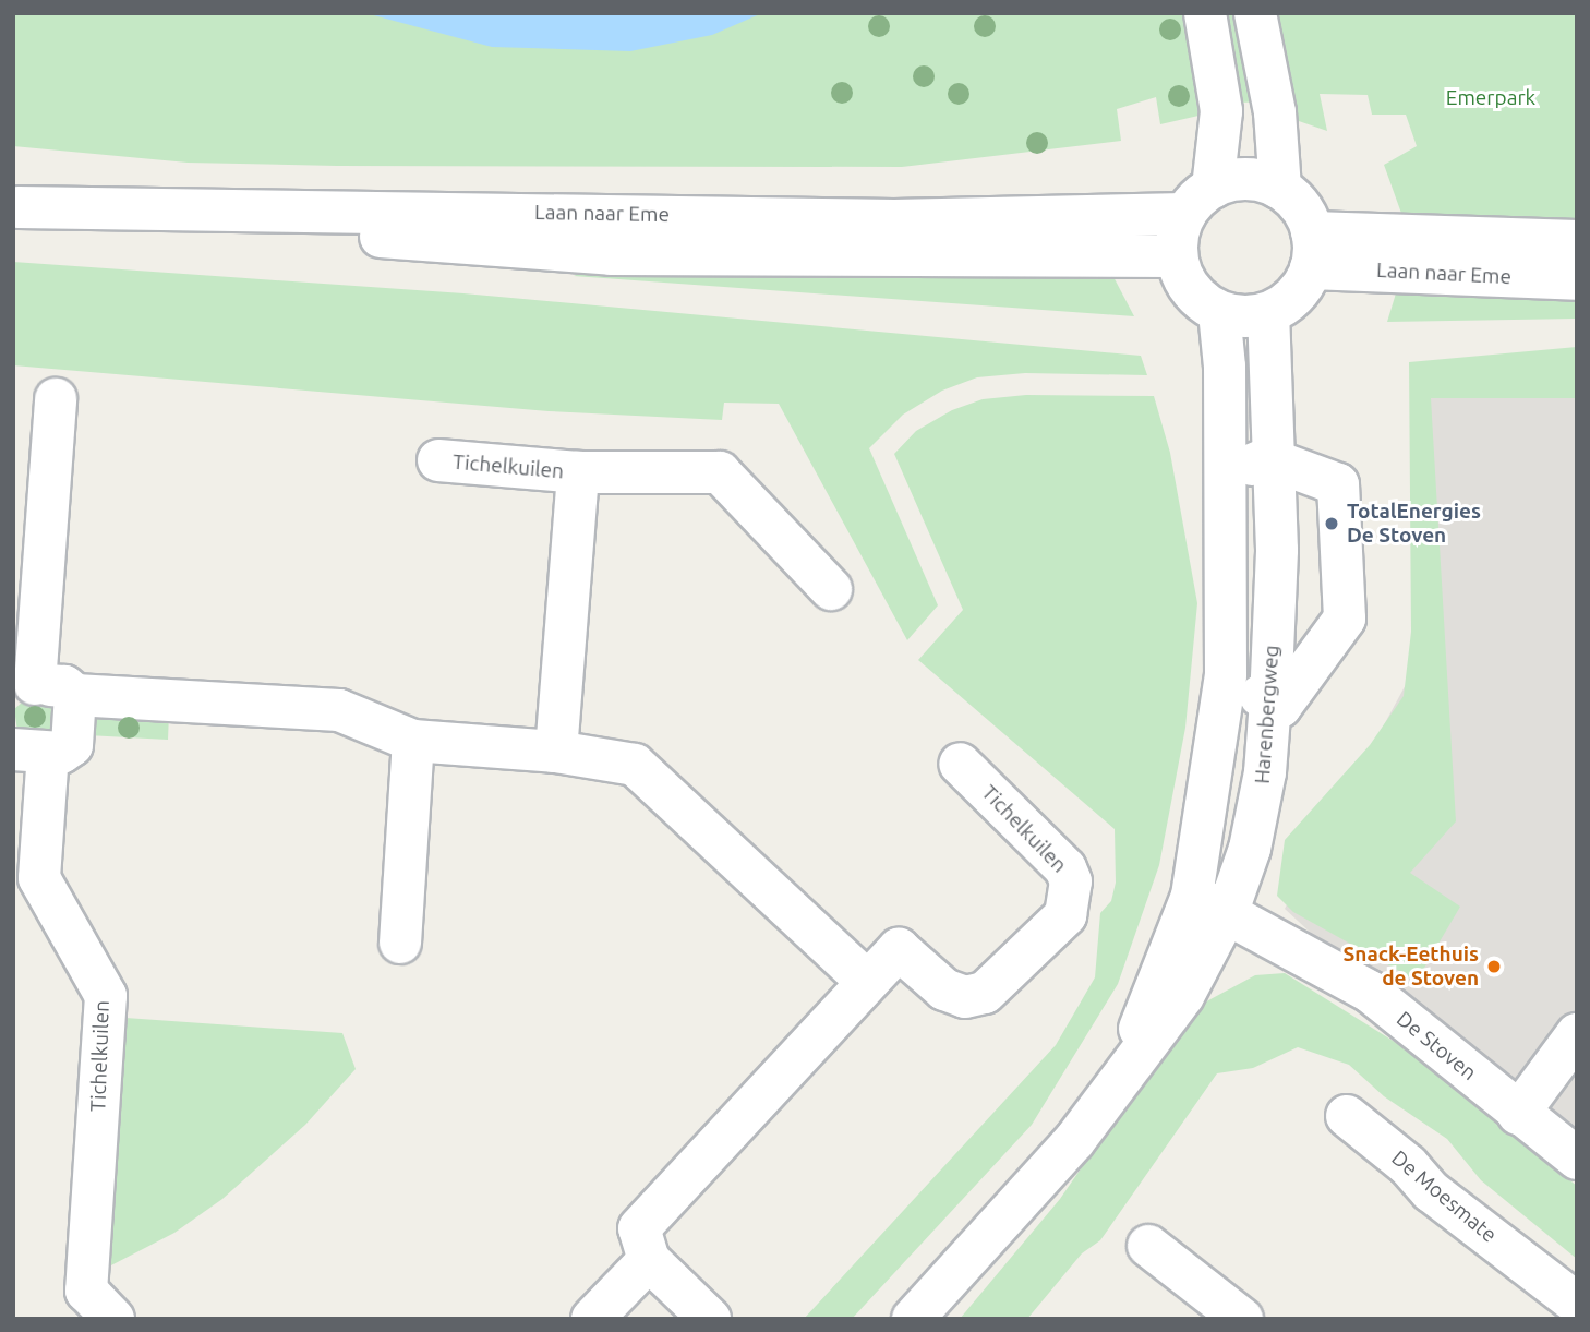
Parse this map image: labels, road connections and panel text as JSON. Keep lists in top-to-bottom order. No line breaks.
{"streets":{"street":["Laan naar Eme","Tichelkuilen","Harenbergweg","De Stoven","De Moesmate"]},"crossings":[["Laan naar Eme","Harenbergweg"],["Harenbergweg","De Stoven"]],"parks":["Emerpark"],"places":["TotalEnergies De Stoven","Snack-Eethuis de Stoven"]}
